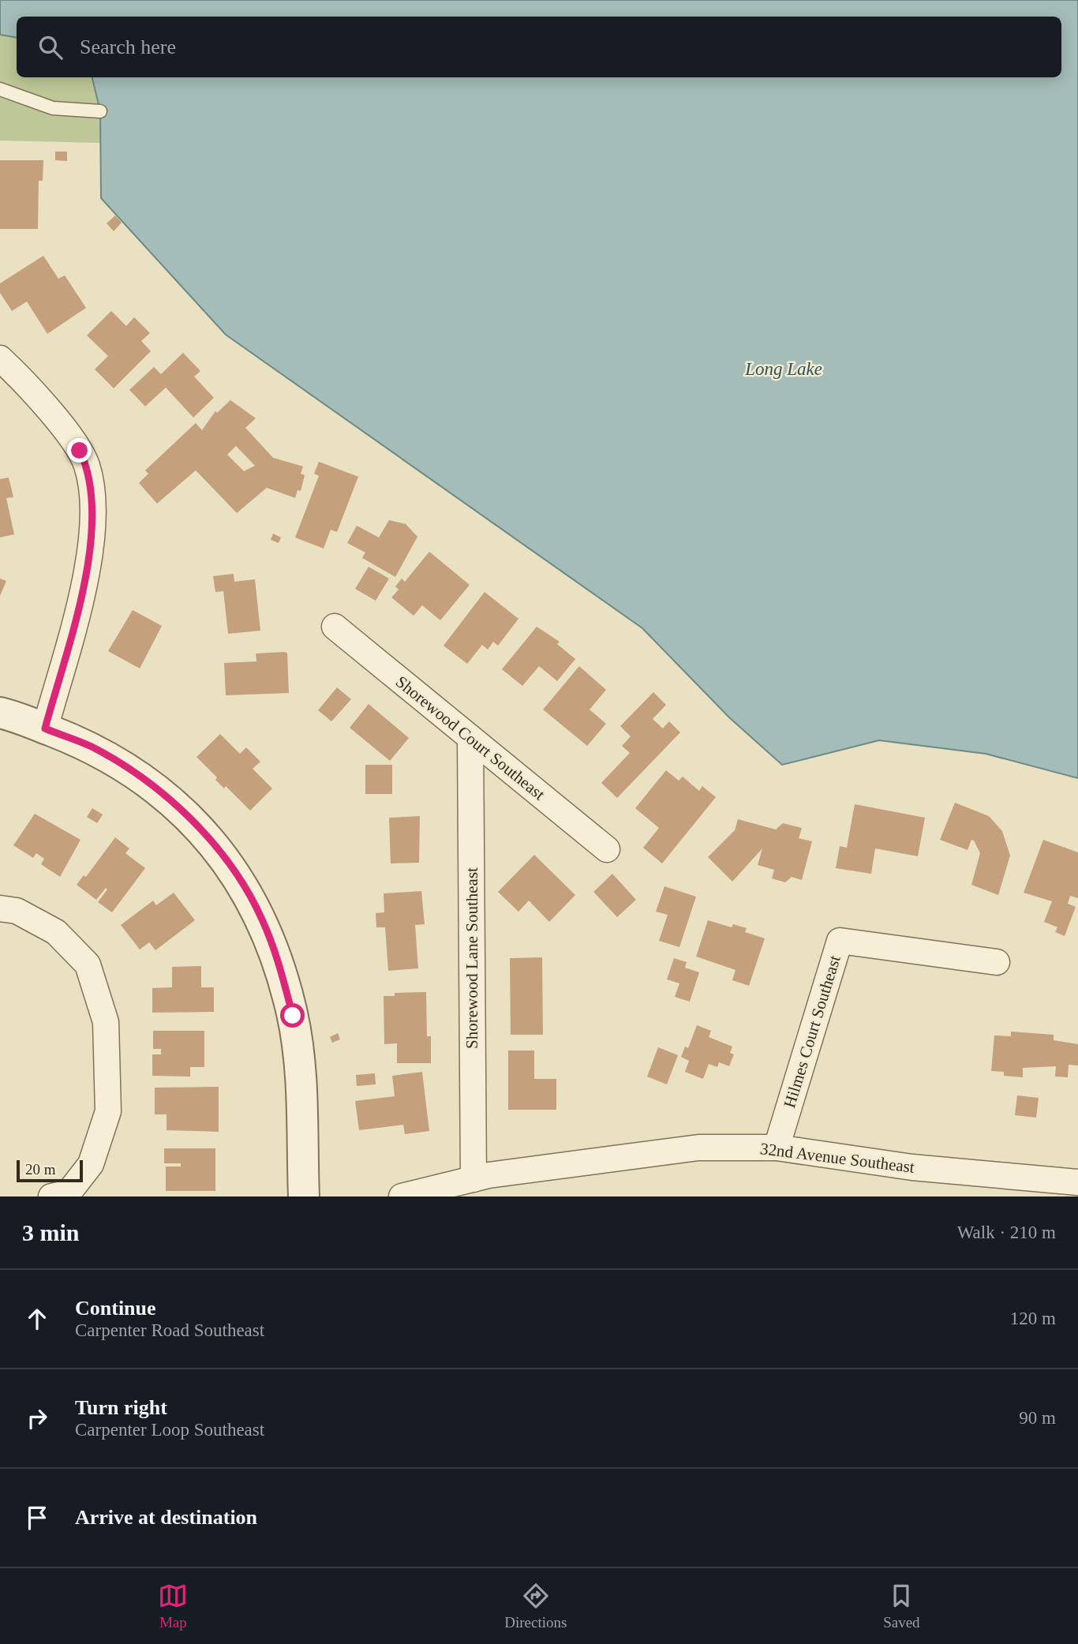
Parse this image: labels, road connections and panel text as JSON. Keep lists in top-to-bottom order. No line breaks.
{"streets":{"street":["Shorewood Court Southeast","Shorewood Lane Southeast","Hilmes Court Southeast","32nd Avenue Southeast"]},"crossings":[["Shorewood Court Southeast","Shorewood Lane Southeast"],["Shorewood Lane Southeast","32nd Avenue Southeast"],["Hilmes Court Southeast","32nd Avenue Southeast"]],"water":["Long Lake"],"scale_bar":"20 m","page":{"search":"Search here","scale":"20 m","heading":["3 min","Walk · 210 m"],"list":[["Continue","Carpenter Road Southeast","120 m"],["Turn right","Carpenter Loop Southeast","90 m"],"Arrive at destination"],"nav":["Map","Directions","Saved"]}}
